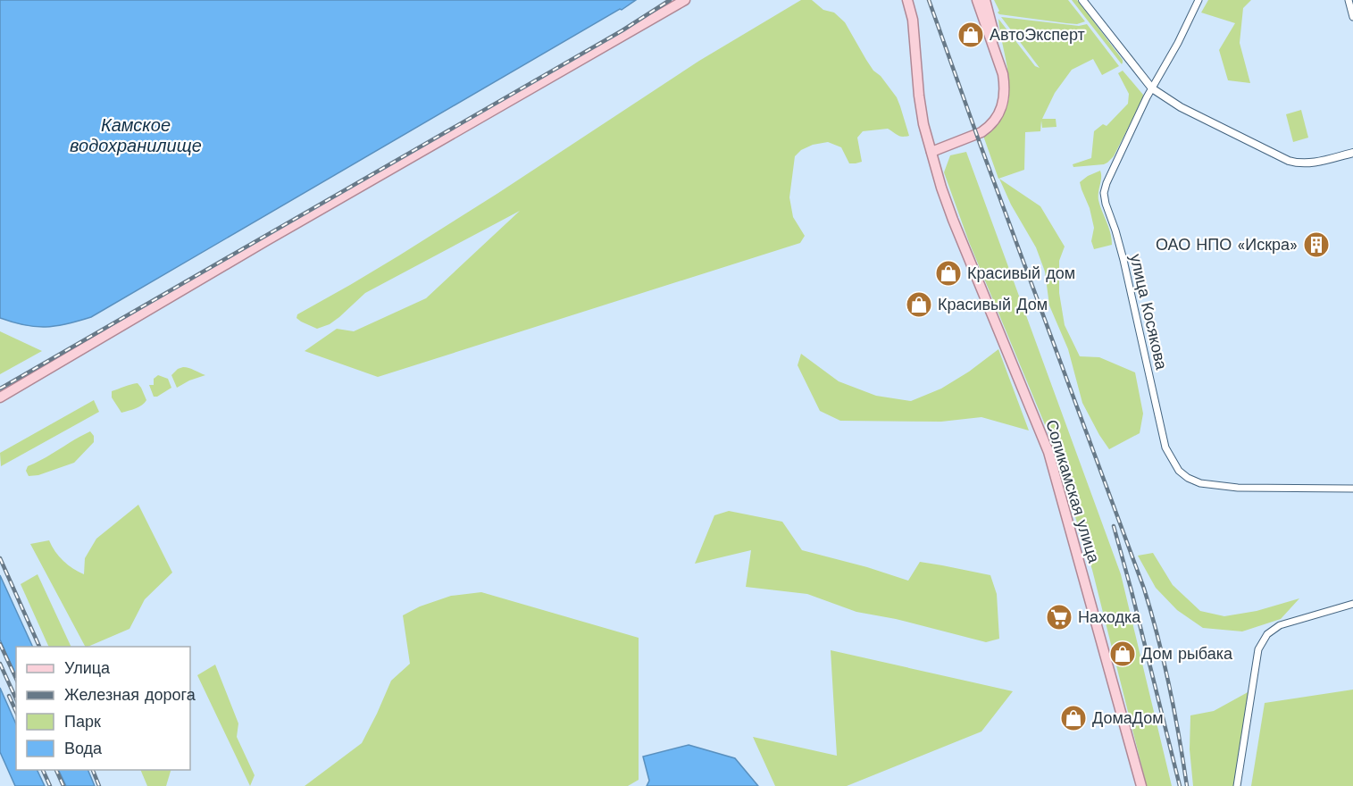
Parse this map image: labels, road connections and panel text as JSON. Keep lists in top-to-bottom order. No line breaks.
{"streets":{"main road":["Соликамская улица"],"street":["улица Косякова"]},"water":["Камское водохранилище"],"places":{"shop":["АвтоЭксперт","Красивый дом","Красивый Дом","Дом рыбака","ДомаДом"],"building":["ОАО НПО «Искра»"],"supermarket":["Находка"]},"legend":["Улица","Железная дорога","Парк","Вода"]}
